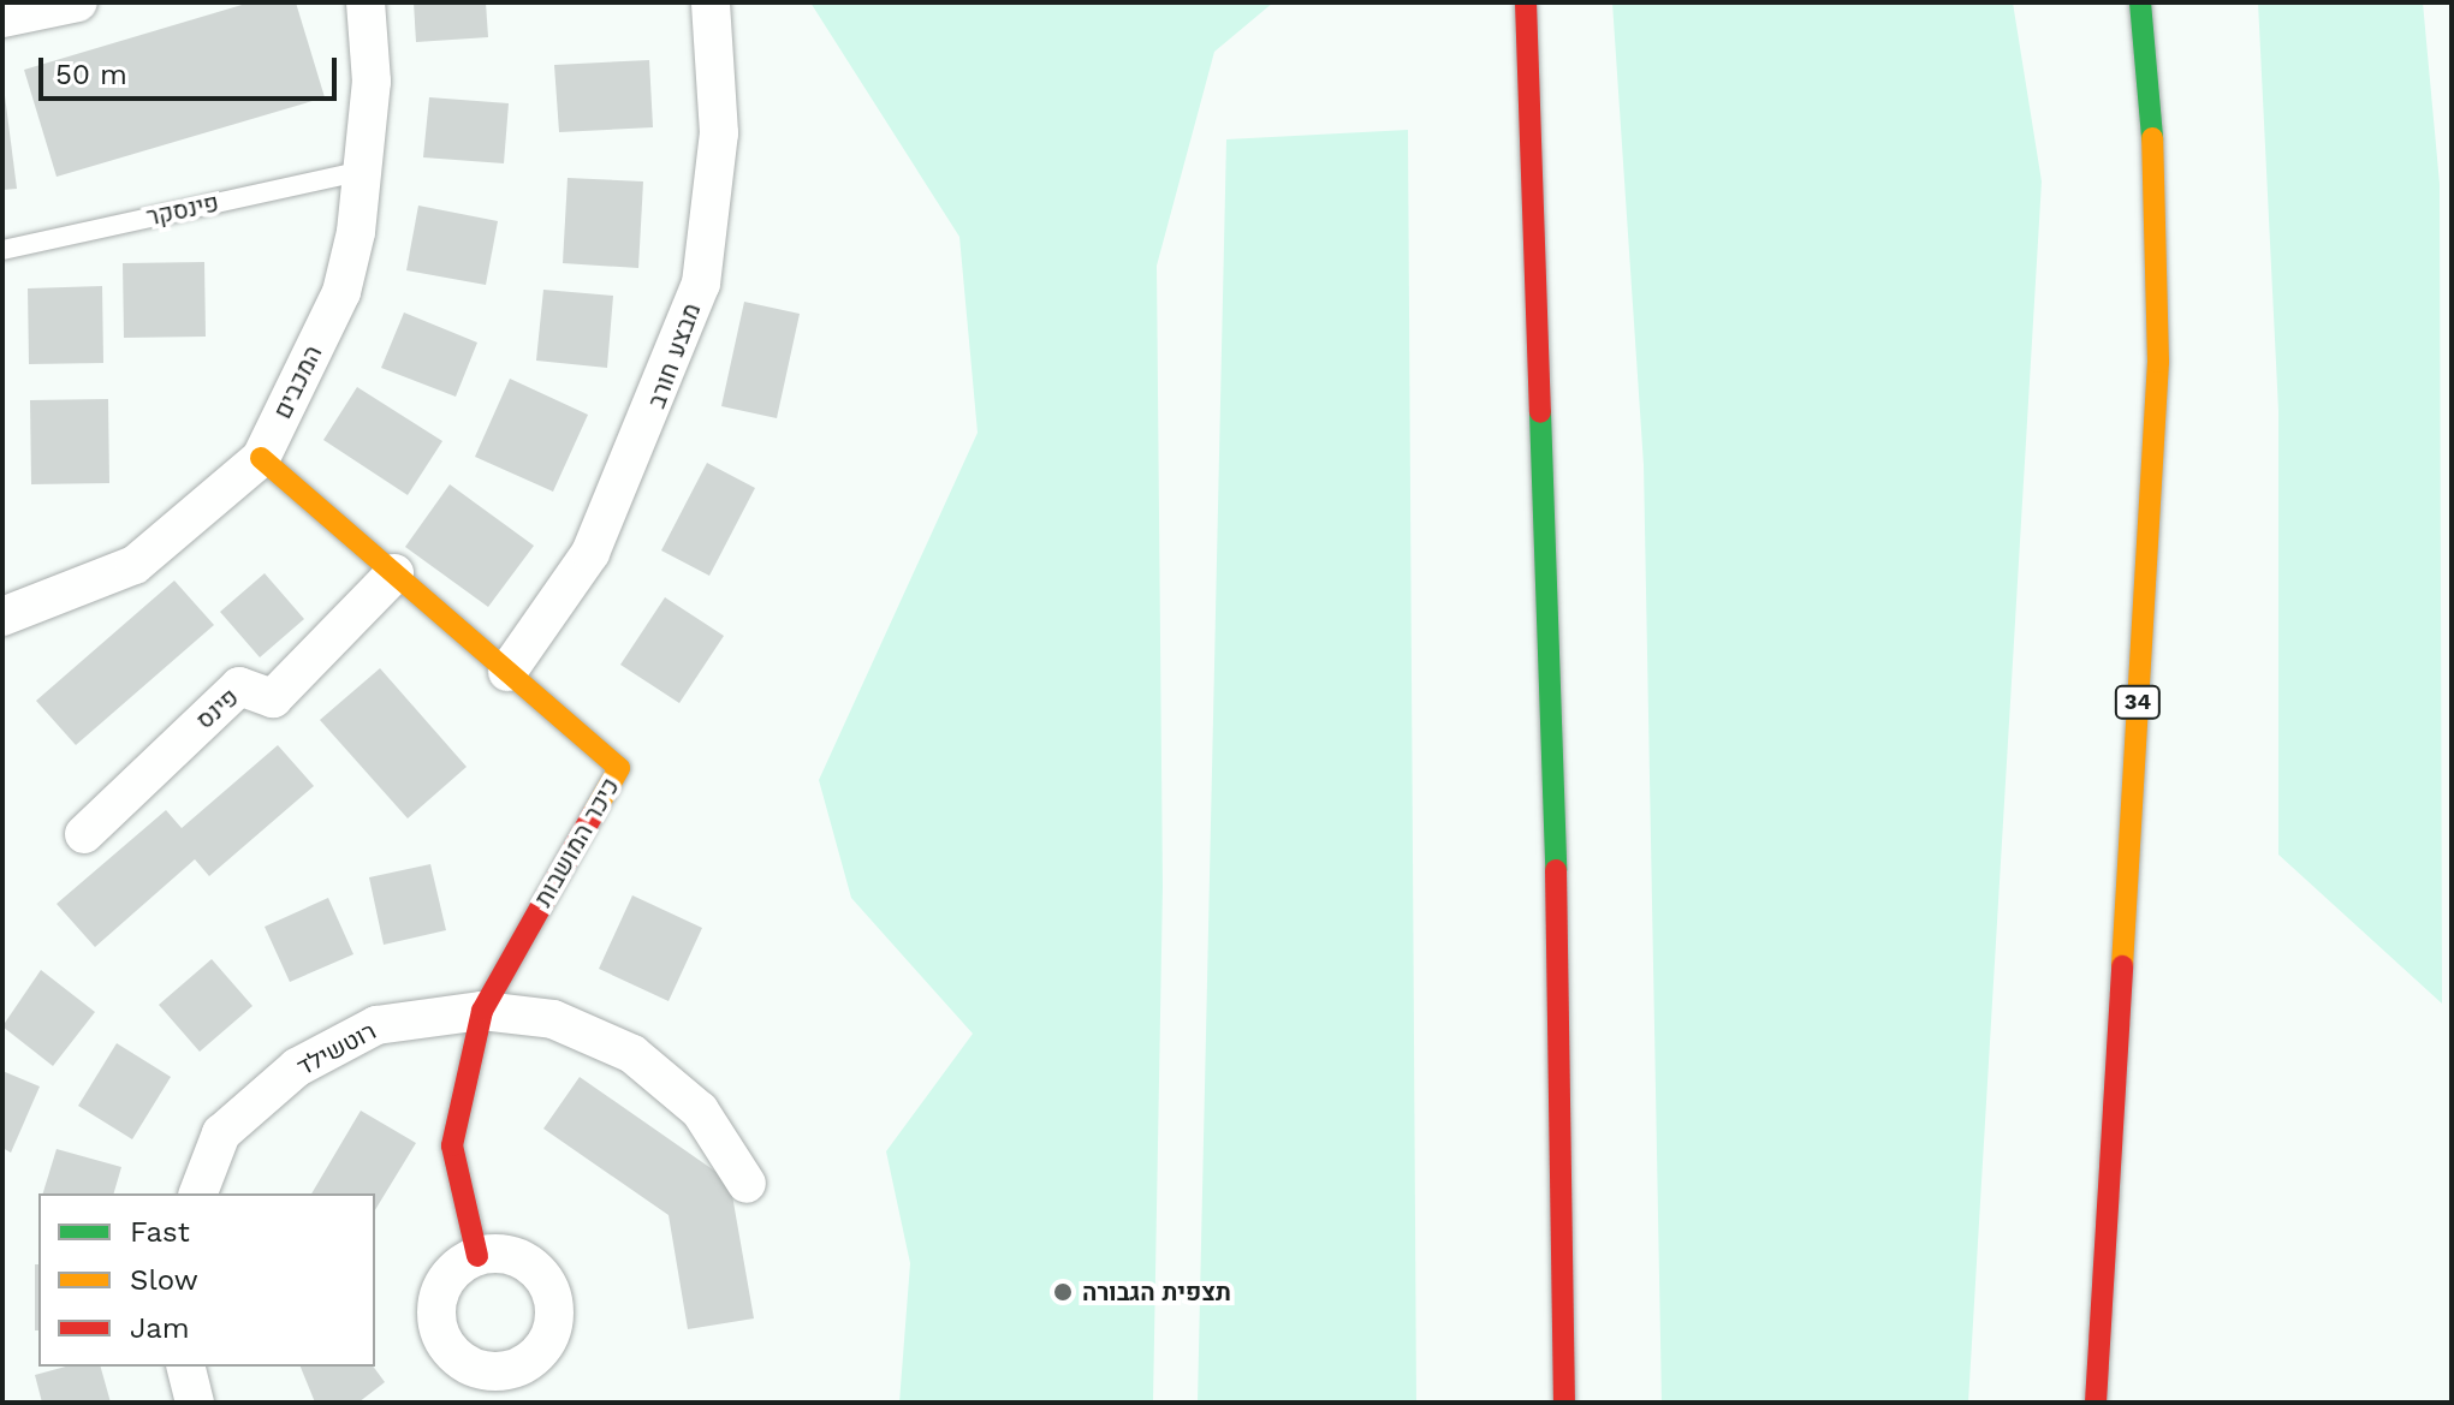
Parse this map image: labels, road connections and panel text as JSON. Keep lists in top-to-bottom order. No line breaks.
{"streets":{"main road":["34","כיכר המושבות"],"street":["מבצע חורב","המכבים","פינס","רוטשילד"],"lane":["פינסקר"]},"crossings":[["פינסקר","המכבים"],["מבצע חורב","כיכר המושבות"],["המכבים","כיכר המושבות"],["פינס","כיכר המושבות"],["כיכר המושבות","רוטשילד"]],"places":["תצפית הגבורה"],"legend":["Fast","Slow","Jam"],"scale_bar":"50 m"}
